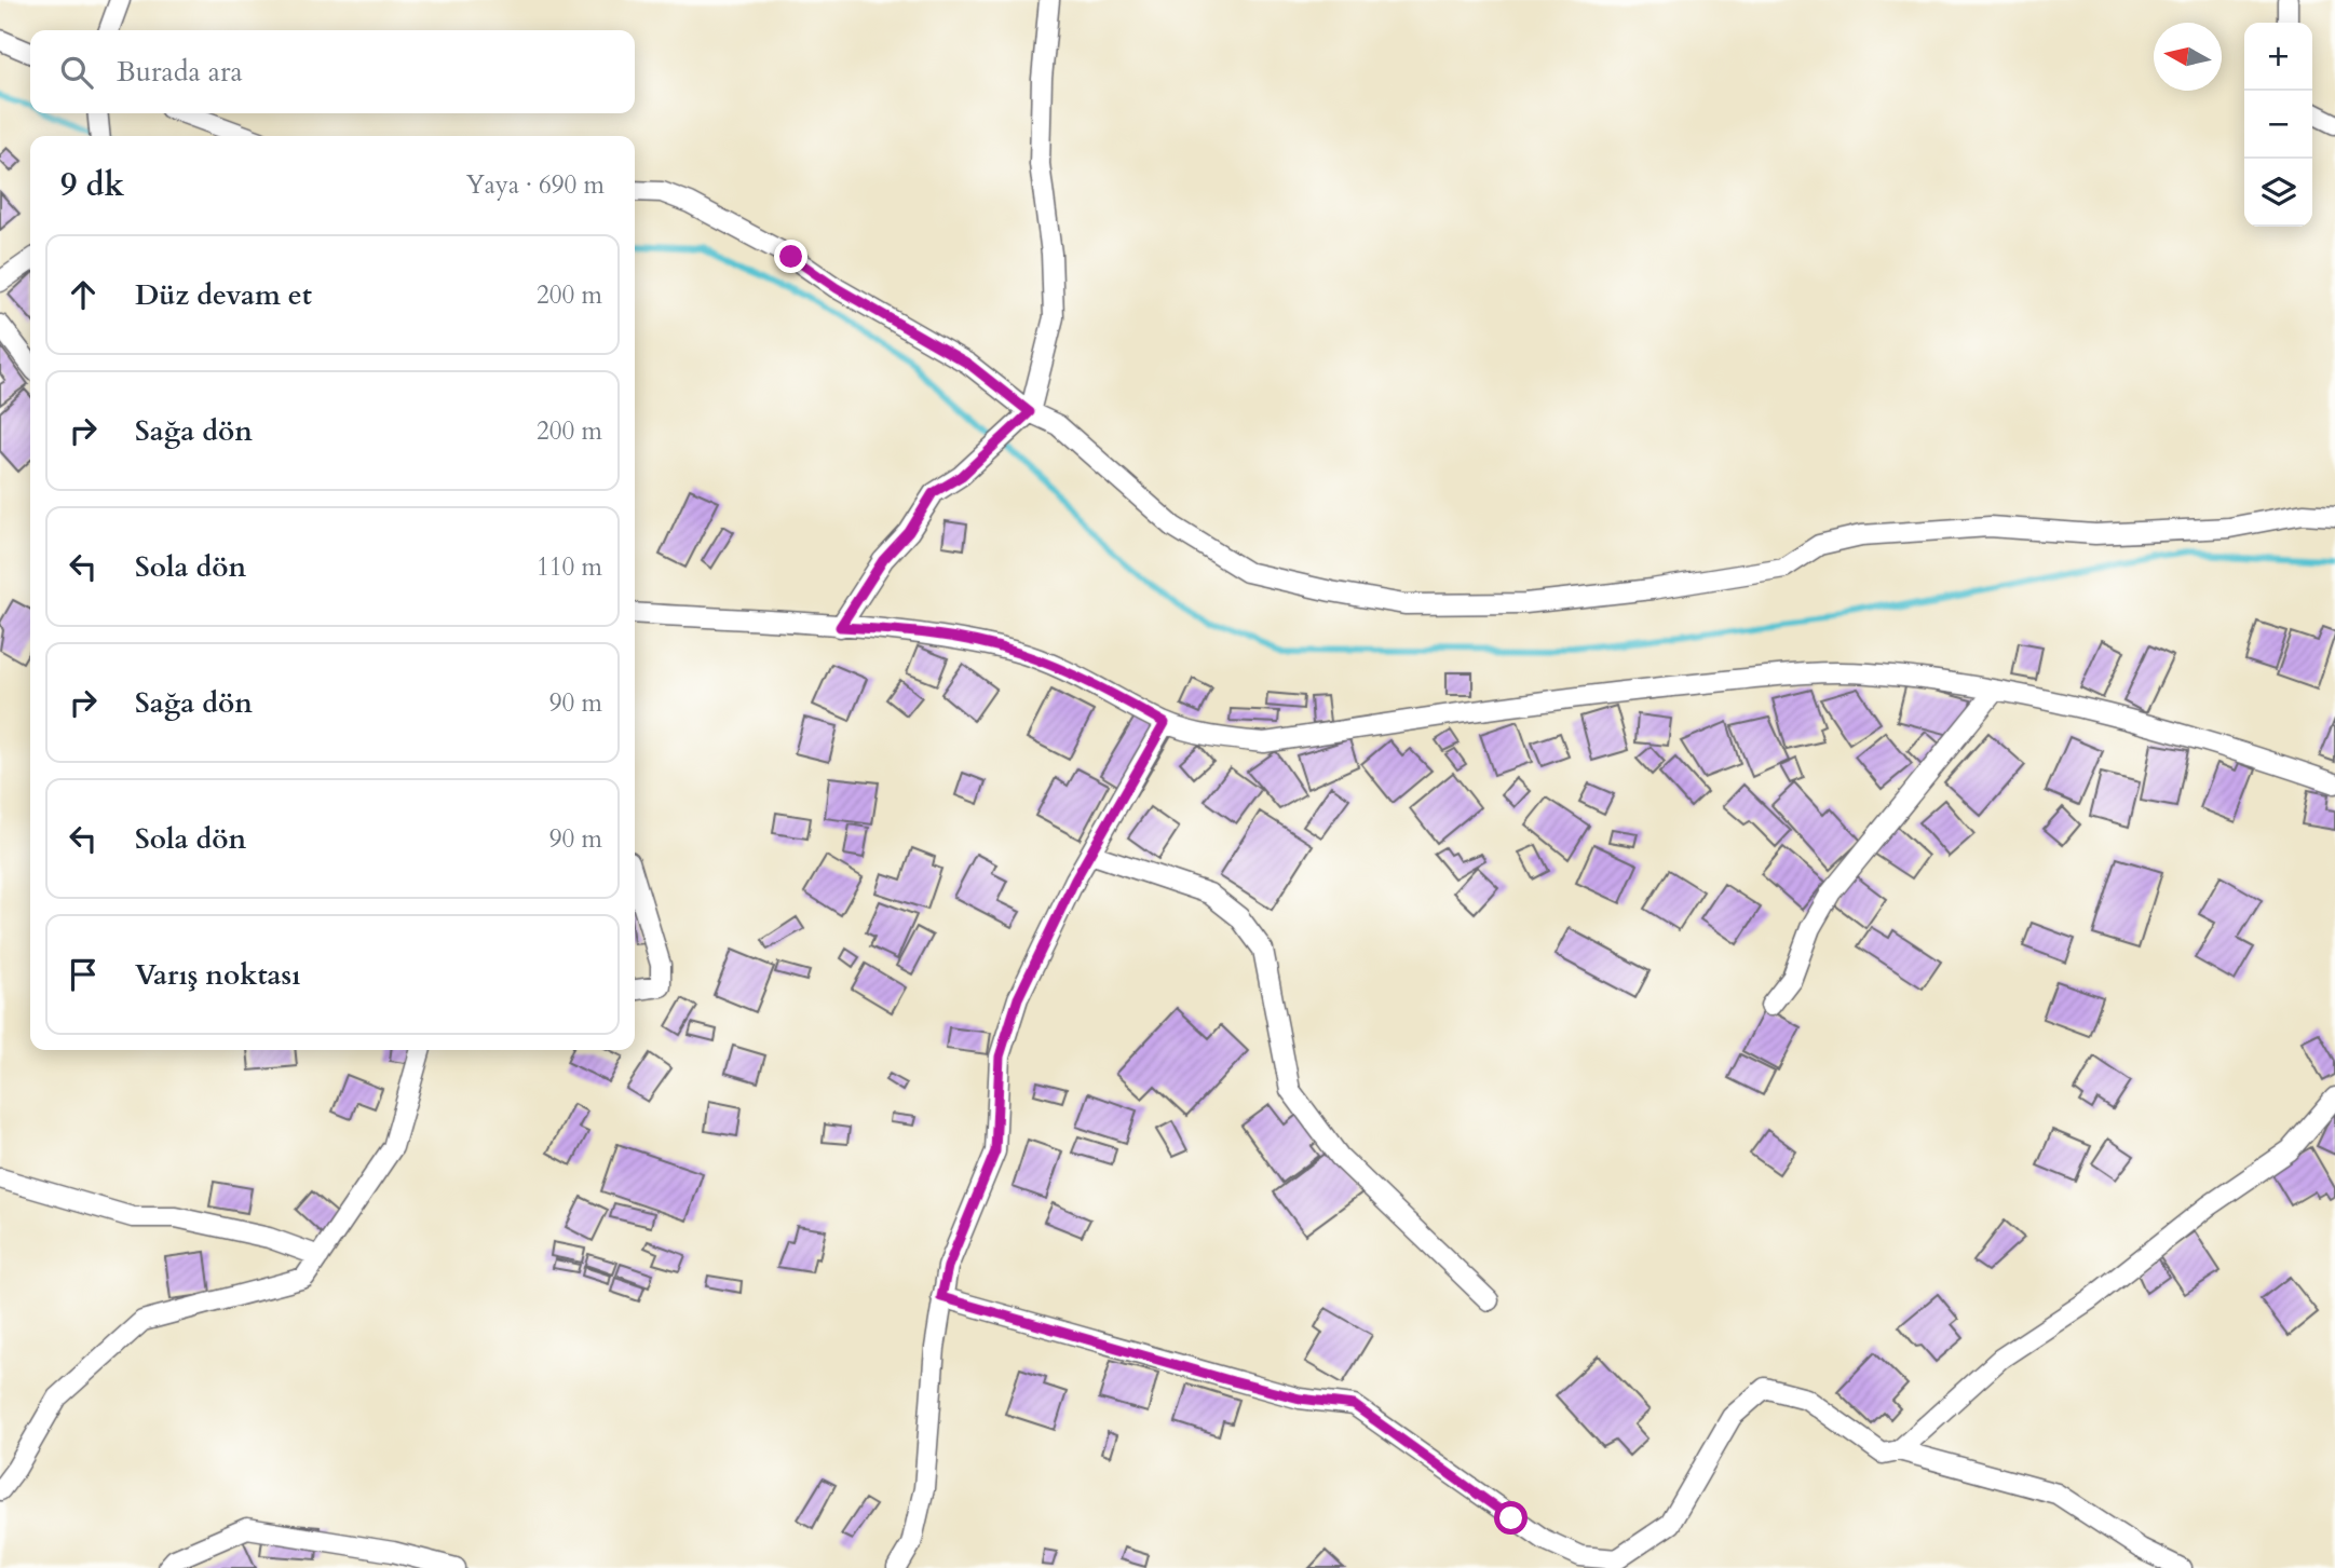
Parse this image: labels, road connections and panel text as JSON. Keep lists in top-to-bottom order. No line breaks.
{"north":"left","page":{"map_buttons":["+","−"],"search":"Burada ara","heading":["9 dk","Yaya · 690 m"],"list":[["Düz devam et","200 m"],["Sağa dön","200 m"],["Sola dön","110 m"],["Sağa dön","90 m"],["Sola dön","90 m"],"Varış noktası"]}}
